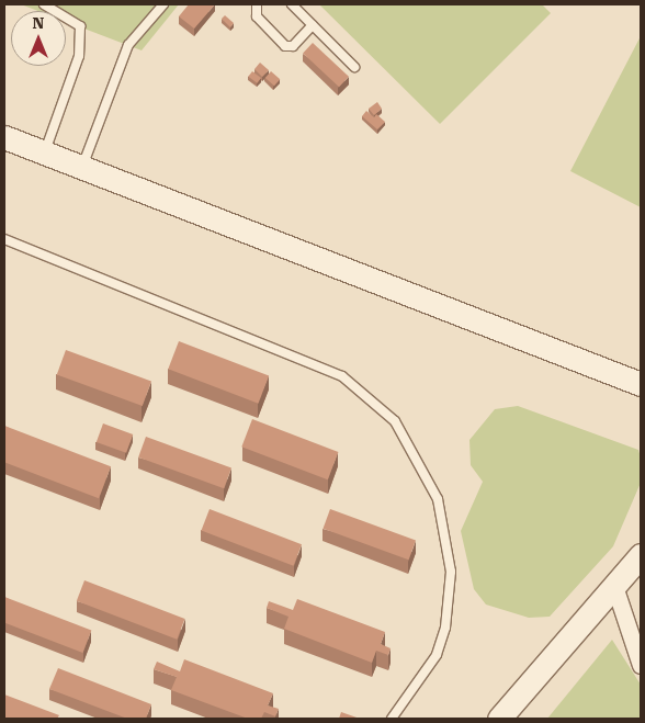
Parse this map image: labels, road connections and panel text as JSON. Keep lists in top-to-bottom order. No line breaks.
{"north":"top"}
